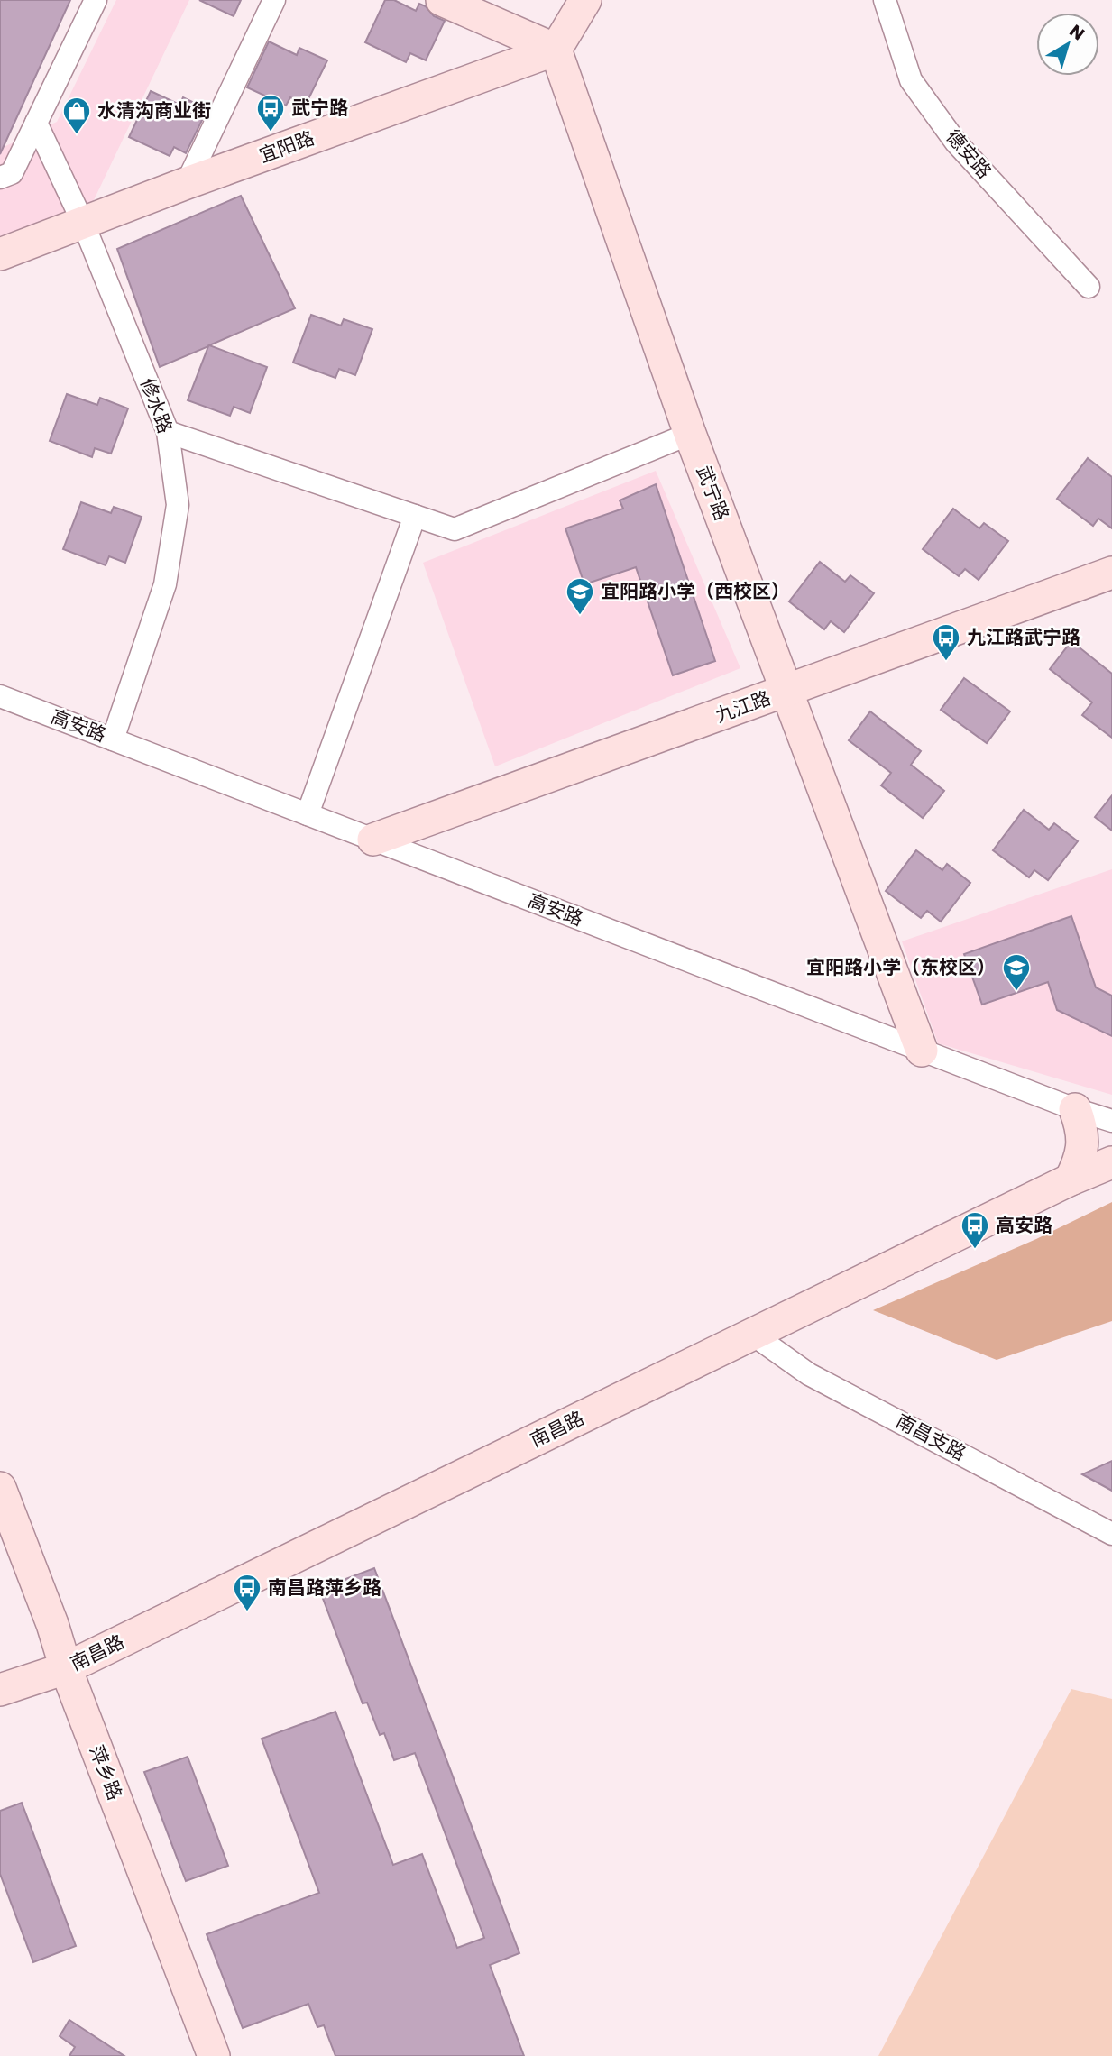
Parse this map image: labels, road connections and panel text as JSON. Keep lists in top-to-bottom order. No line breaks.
{"streets":{"street":["宜阳路","德安路","修水路","武宁路","九江路","高安路","南昌路","南昌支路","萍乡路"]},"crossings":[["宜阳路","修水路"],["宜阳路","武宁路"],["修水路","高安路"],["武宁路","九江路"],["武宁路","高安路"],["九江路","高安路"],["南昌路","南昌支路"],["南昌路","萍乡路"]],"places":{"bus stop":["武宁路","九江路武宁路","高安路","南昌路萍乡路"],"shop":["水清沟商业街"],"school or university":["宜阳路小学（西校区）","宜阳路小学（东校区）"]},"north":"top right"}
